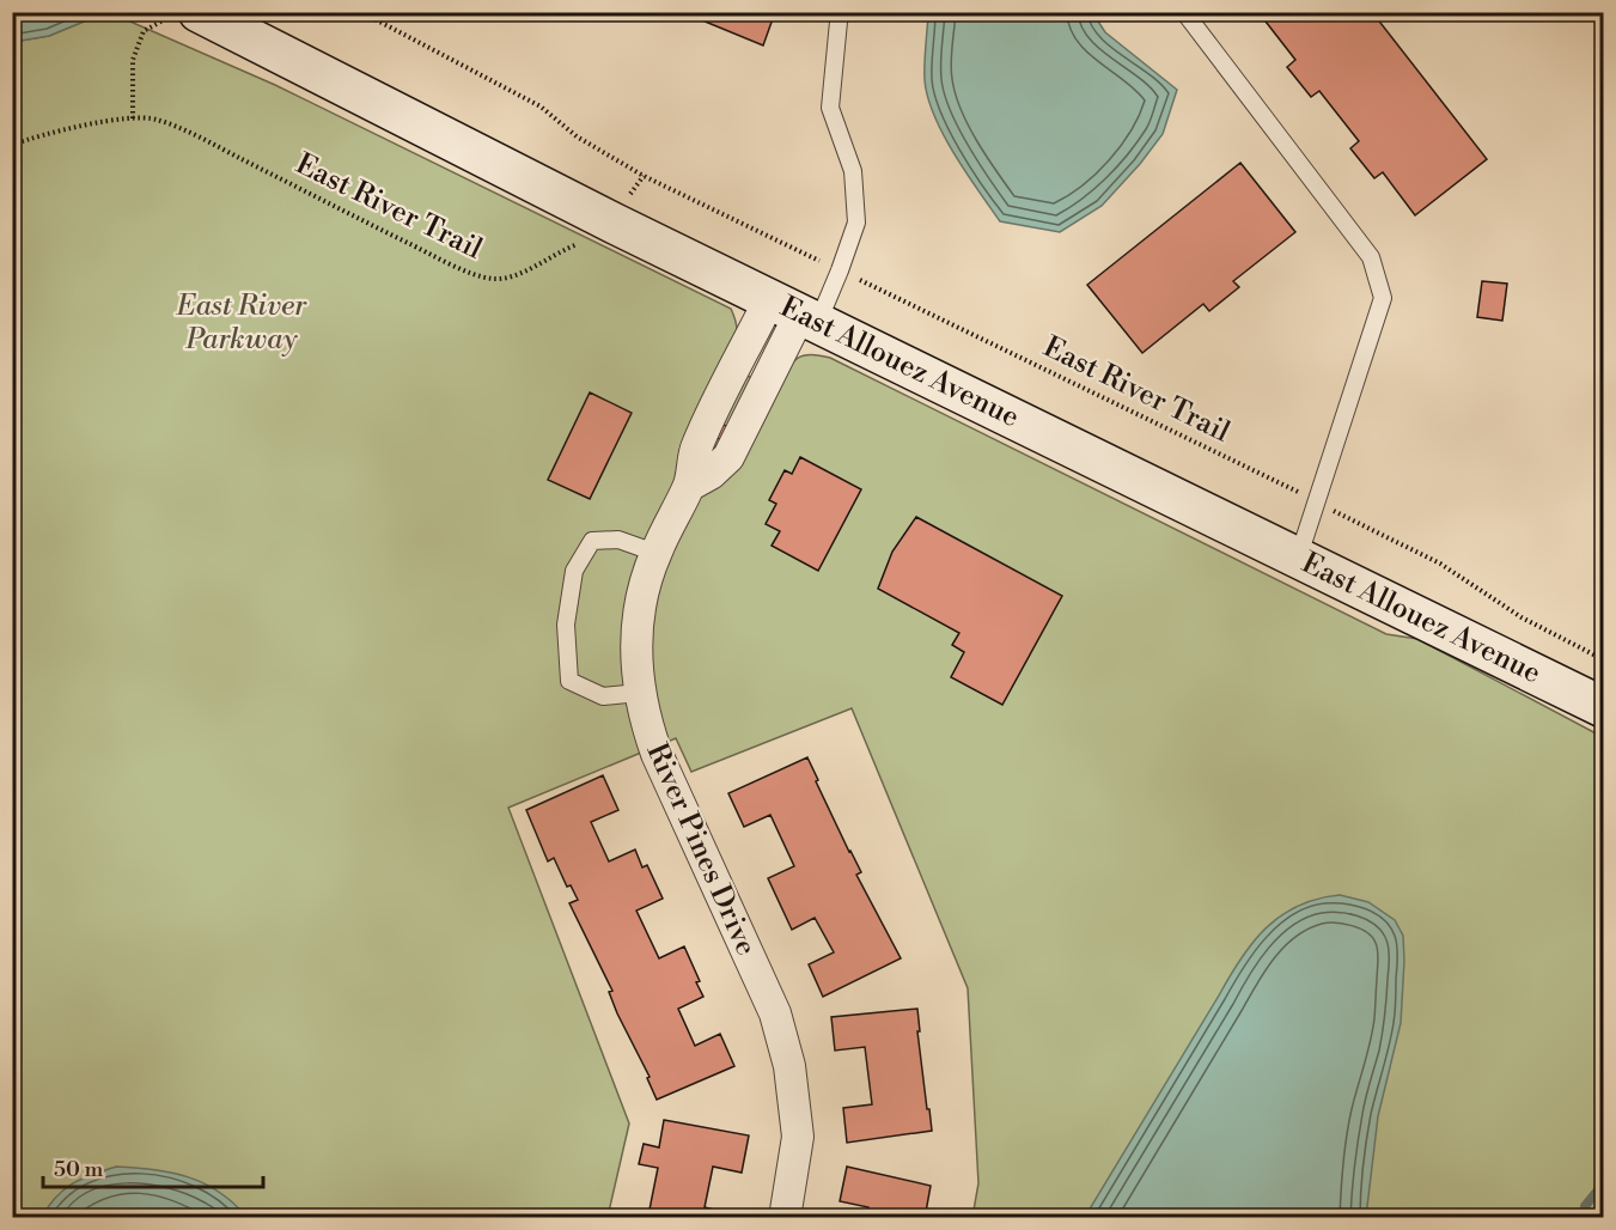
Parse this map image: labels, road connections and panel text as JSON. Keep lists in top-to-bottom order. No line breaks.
{"streets":{"street":["East Allouez Avenue","River Pines Drive"],"path":["East River Trail"]},"crossings":[["East River Trail","East Allouez Avenue"],["East Allouez Avenue","River Pines Drive"]],"parks":["East River Parkway"],"scale_bar":"50 m"}
